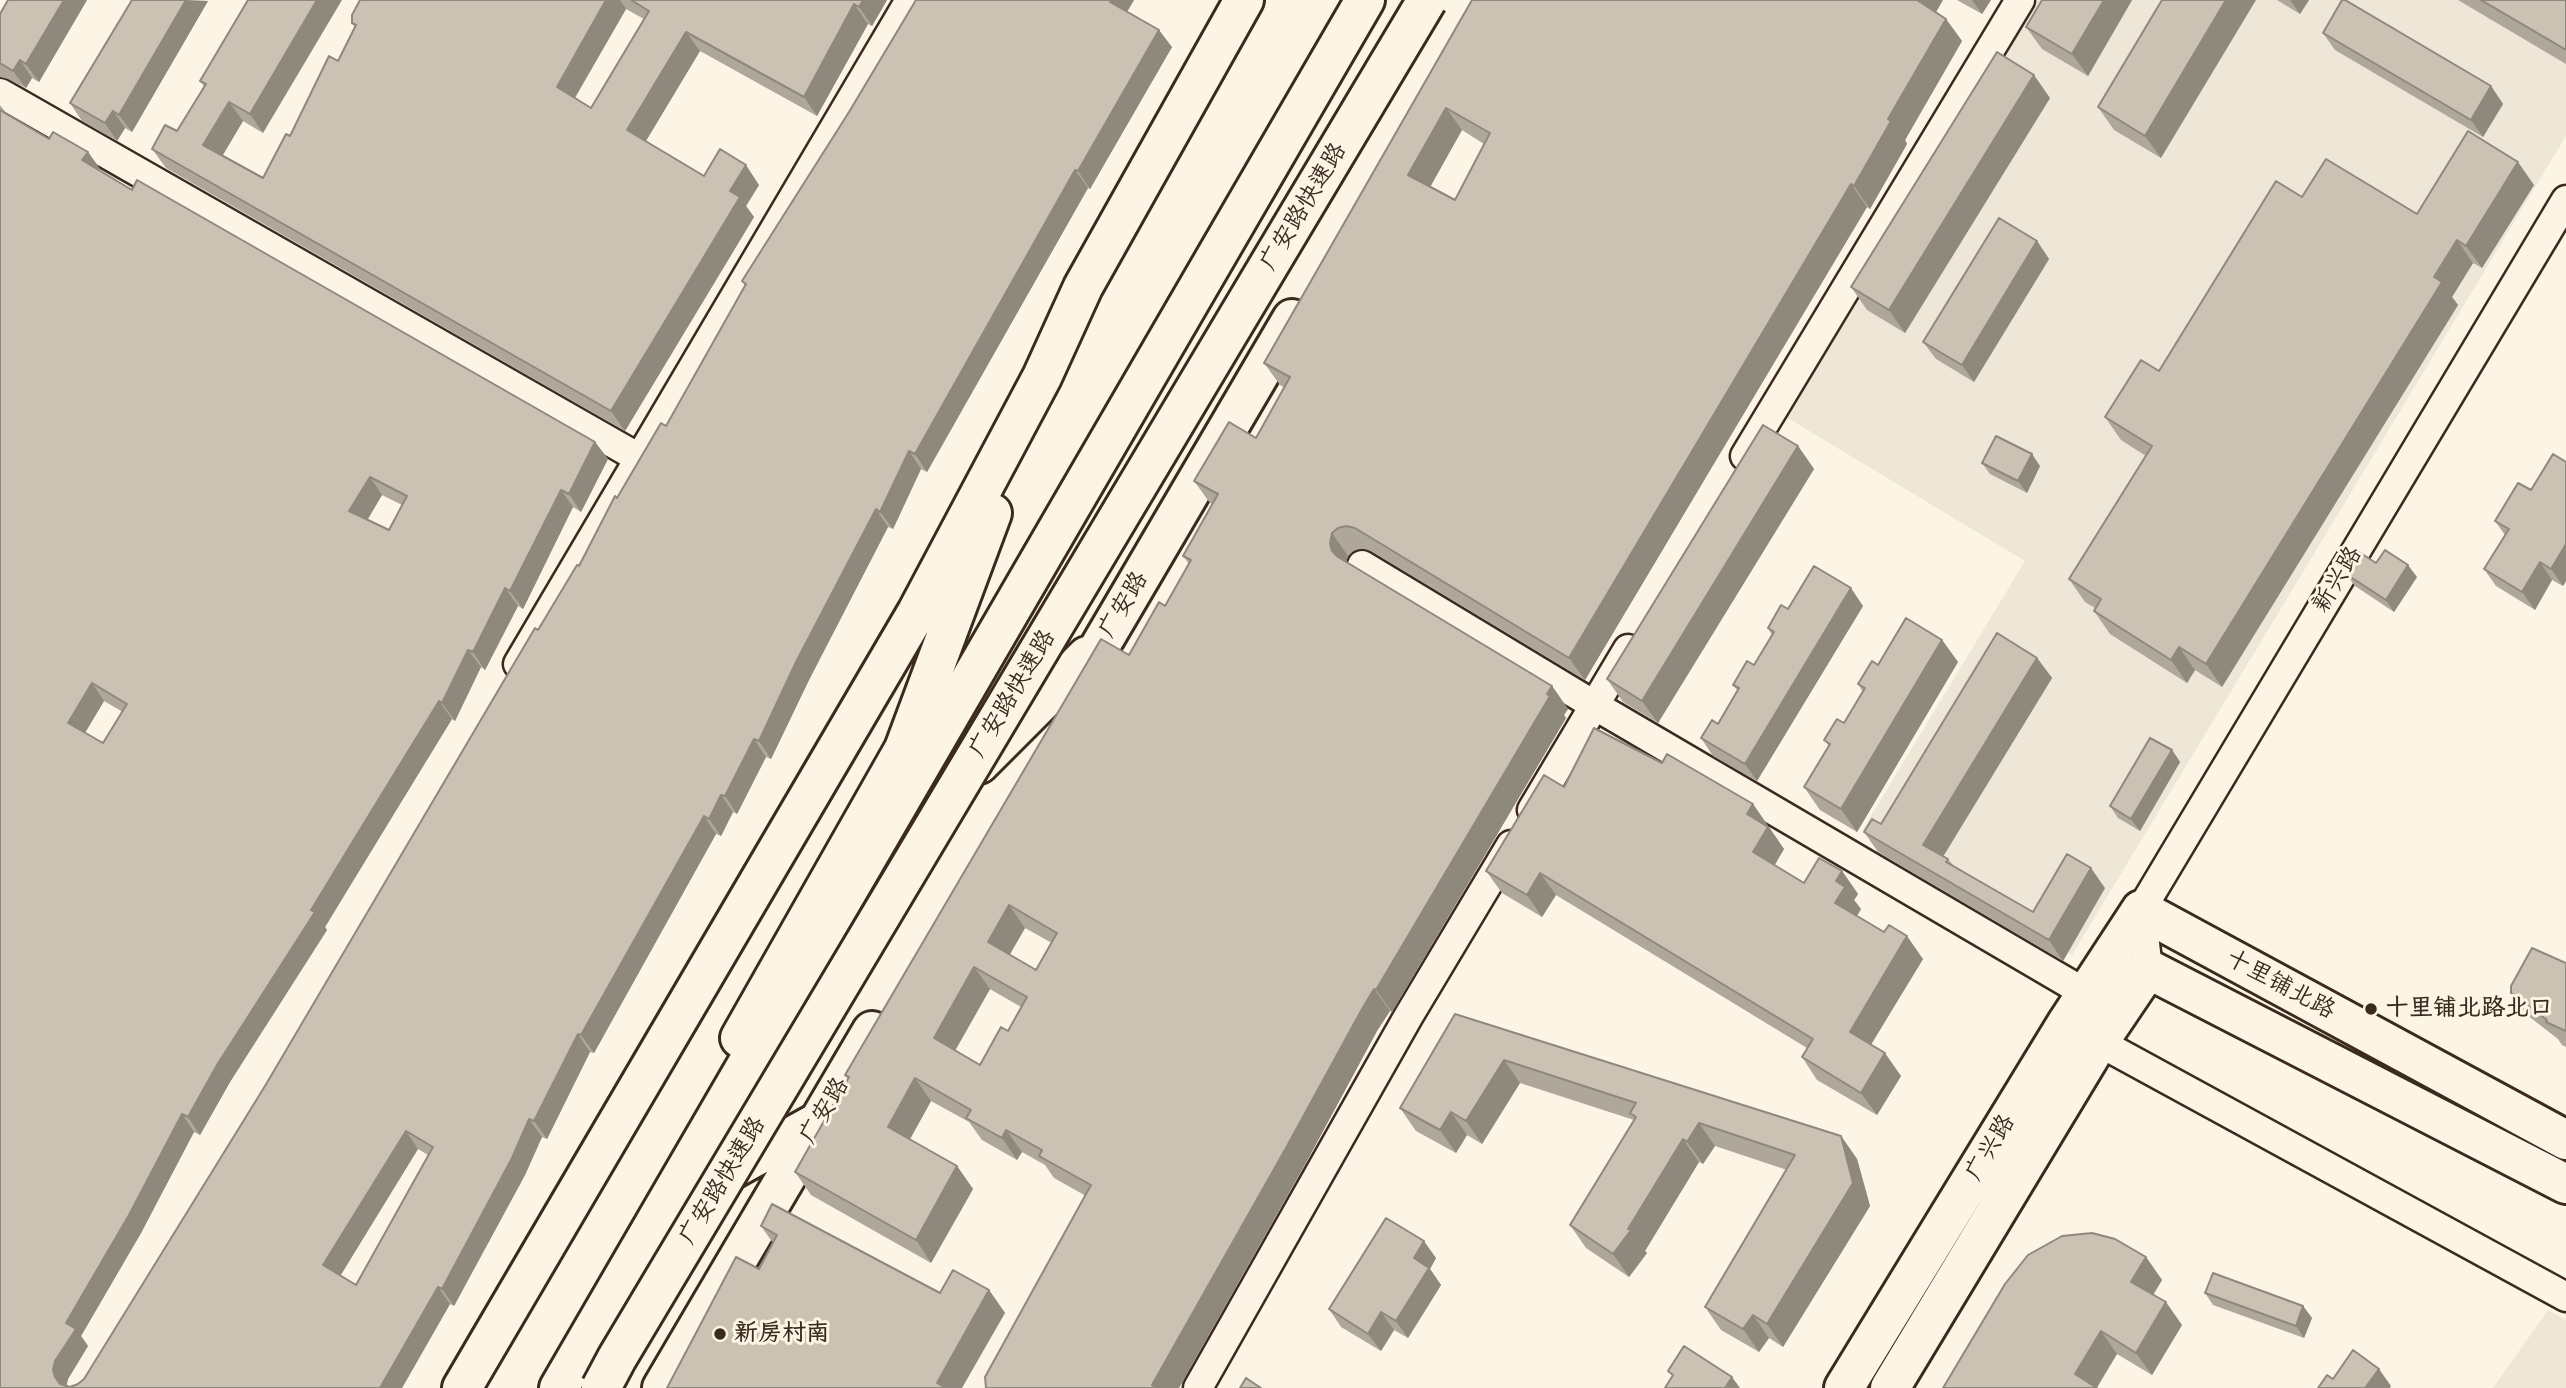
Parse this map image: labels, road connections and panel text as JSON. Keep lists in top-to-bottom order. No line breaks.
{"streets":{"main road":["广安路快速路","广安路","十里铺北路","广兴路"],"street":["新兴路"]},"crossings":[["新兴路","十里铺北路"],["新兴路","广兴路"],["十里铺北路","广兴路"]],"places":["十里铺北路北口","新房村南"]}
